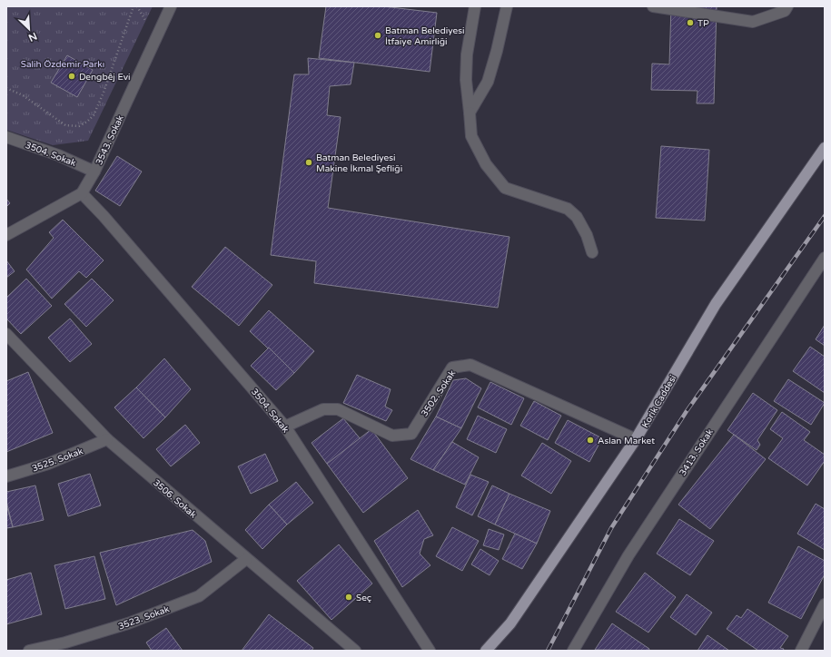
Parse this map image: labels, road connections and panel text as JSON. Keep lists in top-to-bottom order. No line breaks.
{"streets":{"main road":["Korik Caddesi"],"street":["3543. Sokak","3504. Sokak","3502. Sokak","3413. Sokak","3525. Sokak","3506. Sokak","3523. Sokak"]},"crossings":[["3543. Sokak","3504. Sokak"],["3504. Sokak","3502. Sokak"],["3502. Sokak","Korik Caddesi"],["3525. Sokak","3506. Sokak"],["3506. Sokak","3523. Sokak"]],"parks":["Salih Özdemir Parkı"],"places":["TP","Batman Belediyesi İtfaiye Amirliği","Dengbêj Evi","Batman Belediyesi Makine İkmal Şefliği","Aslan Market","Seç"],"north":"bottom right"}
